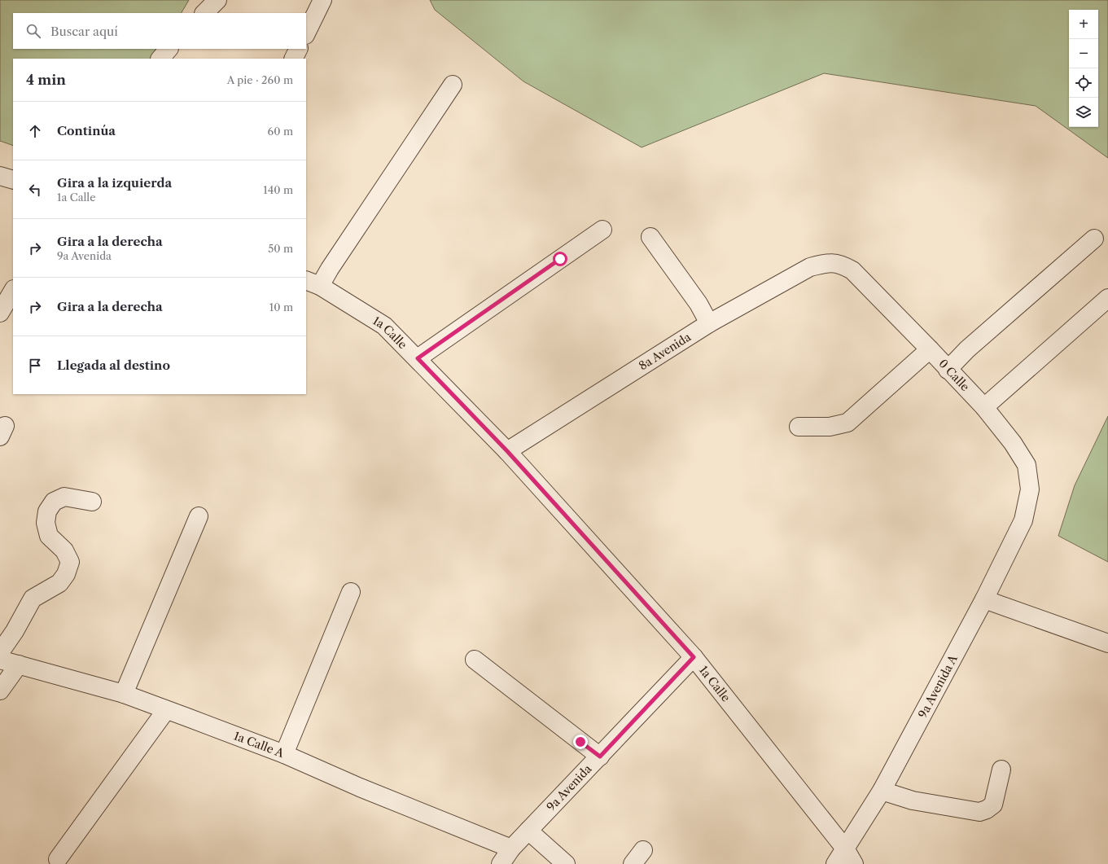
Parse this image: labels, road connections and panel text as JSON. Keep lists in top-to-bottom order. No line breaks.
{"streets":{"street":["1a Calle","8a Avenida","0 Calle","9a Avenida A","1a Calle A","9a Avenida"]},"crossings":[["1a Calle","8a Avenida"],["1a Calle","9a Avenida A"],["1a Calle","9a Avenida"],["8a Avenida","0 Calle"],["0 Calle","9a Avenida A"],["1a Calle A","9a Avenida"]],"page":{"map_buttons":["+","−"],"search":"Buscar aquí","heading":["4 min","A pie · 260 m"],"list":[["Continúa","60 m"],["Gira a la izquierda","1a Calle","140 m"],["Gira a la derecha","9a Avenida","50 m"],["Gira a la derecha","10 m"],"Llegada al destino"]}}
